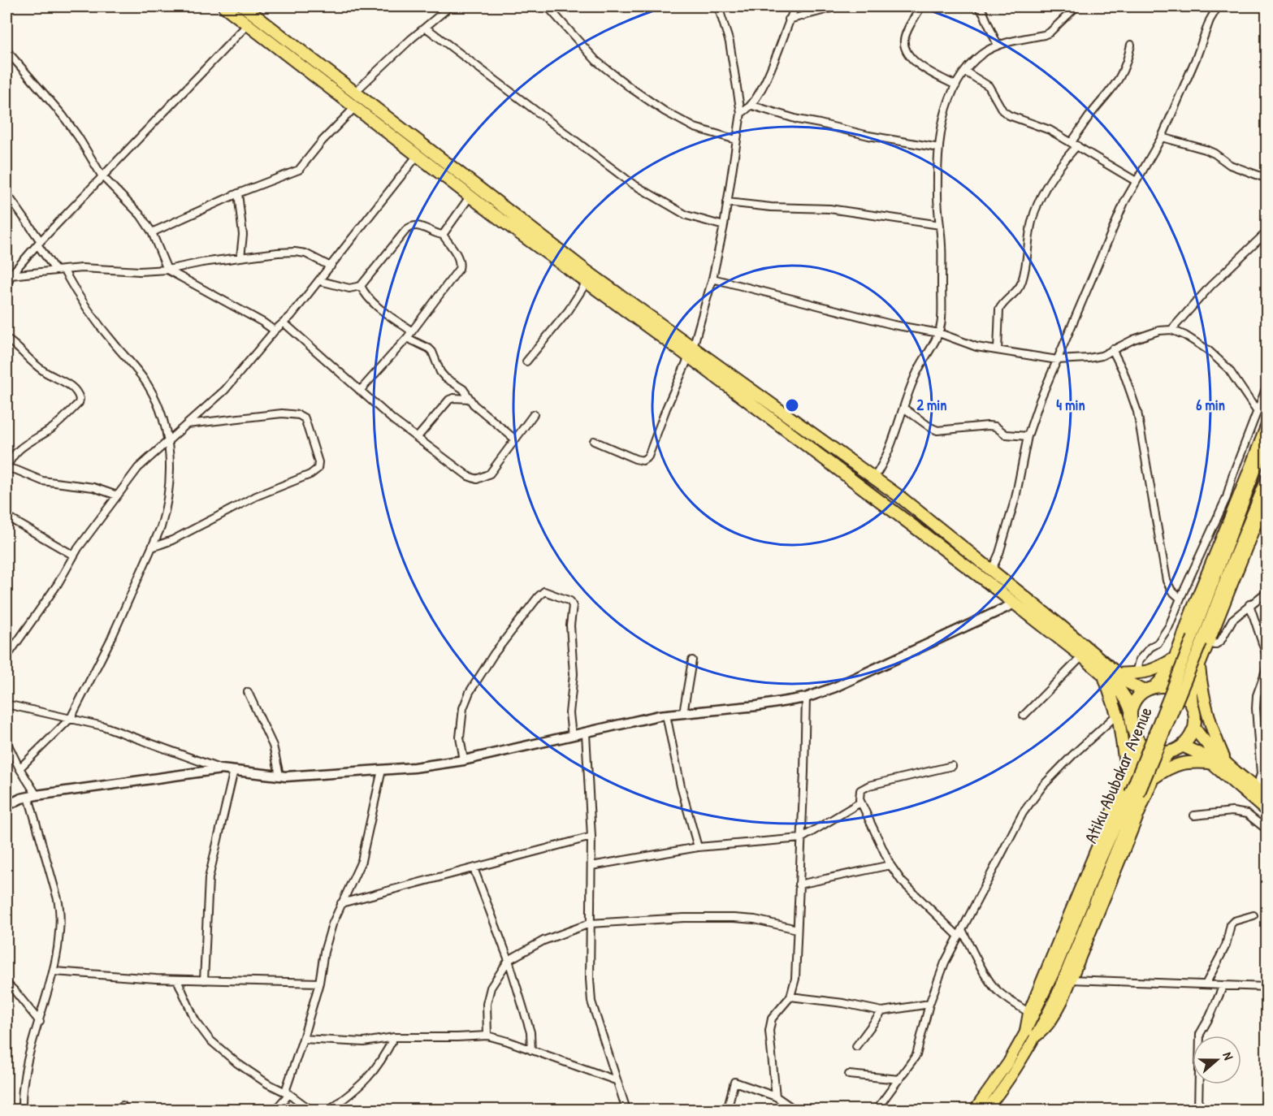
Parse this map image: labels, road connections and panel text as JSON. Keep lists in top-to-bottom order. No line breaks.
{"streets":{"main road":["Atiku Abubakar Avenue"]},"north":"right","rings":["2 min","4 min","6 min"]}
